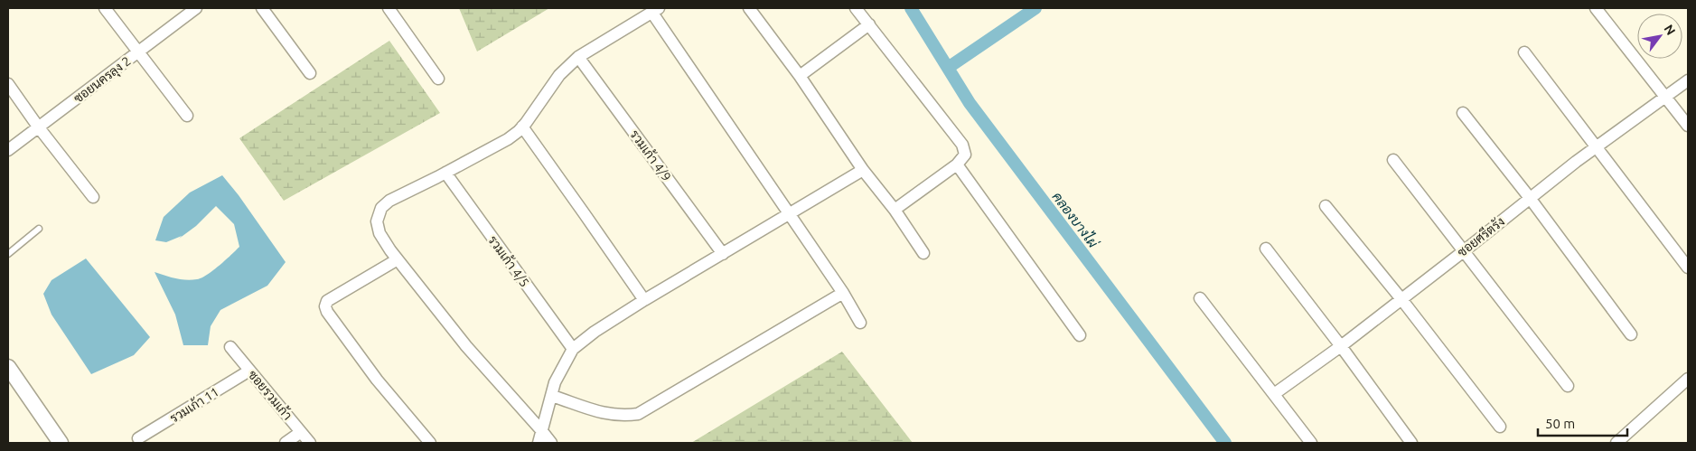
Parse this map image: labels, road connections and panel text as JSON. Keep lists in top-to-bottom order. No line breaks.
{"streets":{"street":["ซอยนครลุง 2","รวมเก้า 4/9","ซอยศรีตรัง","รวมเก้า 4/5","ซอยรวมเก้า","รวมเก้า 11"]},"crossings":[["ซอยรวมเก้า","รวมเก้า 11"]],"water":["คลองบางไผ่"],"scale_bar":"50 m","north":"top right"}
